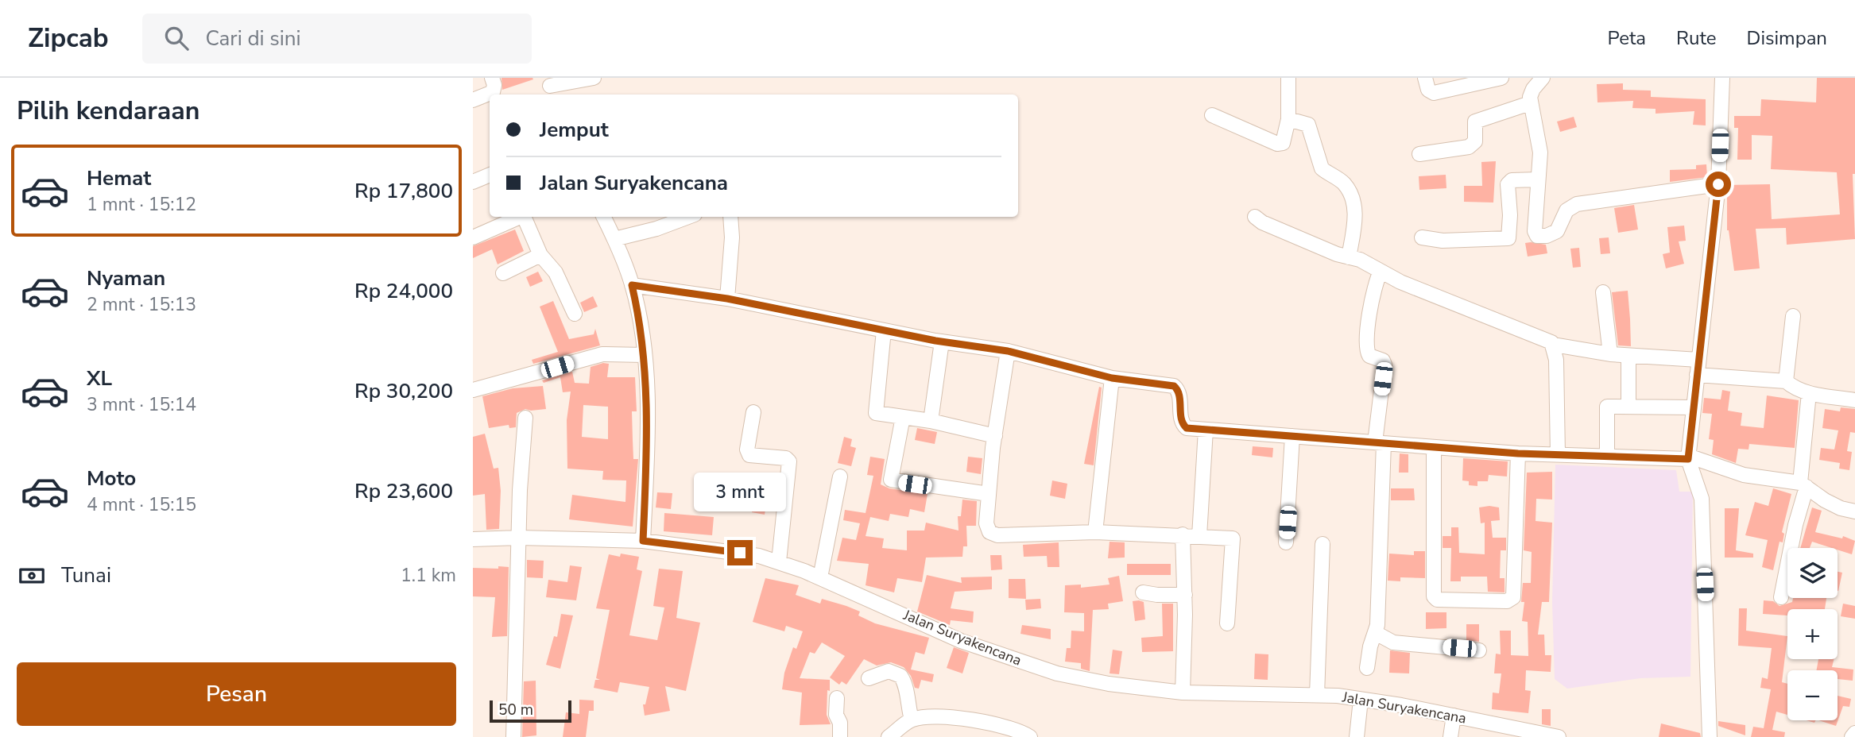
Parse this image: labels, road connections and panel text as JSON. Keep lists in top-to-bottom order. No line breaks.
{"streets":{"street":["Jalan Suryakencana"]},"scale_bar":"50 m","page":{"header":"Zipcab","search":"Cari di sini","nav":["Peta","Rute","Disimpan"],"heading":"Pilih kendaraan","banner":["Jemput","Jalan Suryakencana"],"list":[{"name":"Hemat","note":"1 mnt · 15:12","value":"Rp 17,800"},{"name":"Nyaman","note":"2 mnt · 15:13","value":"Rp 24,000"},{"name":"XL","note":"3 mnt · 15:14","value":"Rp 30,200"},{"name":"Moto","note":"4 mnt · 15:15","value":"Rp 23,600"}],"bubble":"3 mnt","pay":["Tunai","1.1 km"],"map_buttons":["+","−"],"buttons":"Pesan","scale":"50 m"}}
